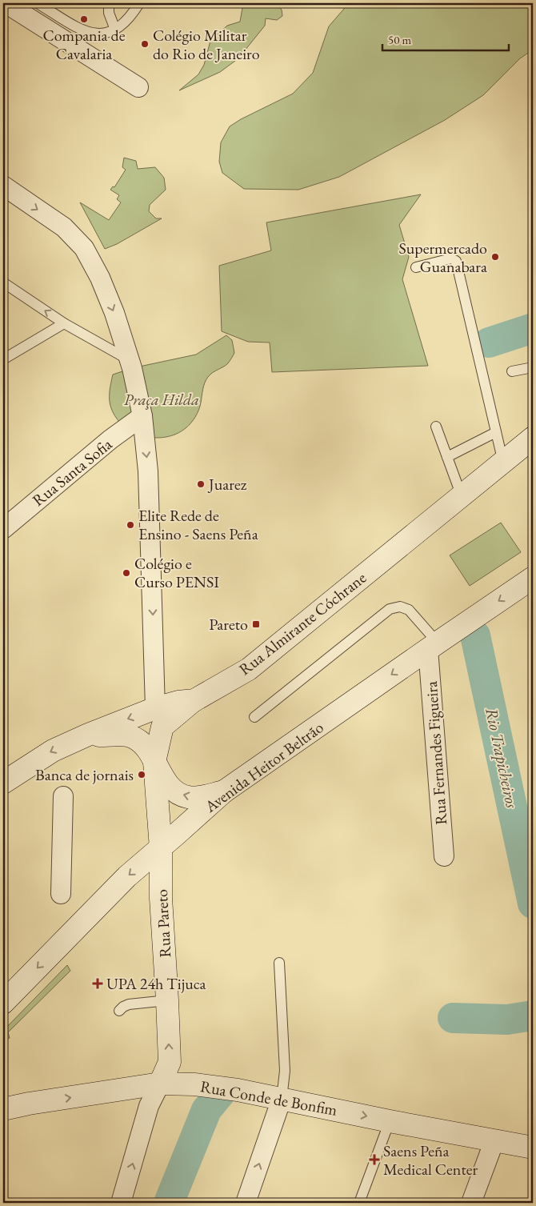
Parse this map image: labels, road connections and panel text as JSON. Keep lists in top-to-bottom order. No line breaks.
{"streets":{"main road":["Rua Almirante Cóchrane","Avenida Heitor Beltrão","Rua Pareto","Rua Conde de Bonfim"],"street":["Rua Santa Sofia","Rua Fernandes Figueira"]},"crossings":[["Rua Almirante Cóchrane","Rua Pareto"],["Rua Fernandes Figueira","Avenida Heitor Beltrão"],["Avenida Heitor Beltrão","Rua Pareto"],["Rua Pareto","Rua Conde de Bonfim"]],"one_way":["Avenida Heitor Beltrão","Rua Conde de Bonfim"],"water":["Rio Trapicheiros"],"parks":["Praça Hilda"],"places":{"other":["Compania de Cavalaria","Colégio Militar do Rio de Janeiro","Supermercado Guanabara","Juarez","Elite Rede de Ensino - Saens Peña","Colégio e Curso PENSI","Banca de jornais"],"transit":["Pareto"],"health":["UPA 24h Tijuca","Saens Peña Medical Center"]},"scale_bar":"50 m"}
